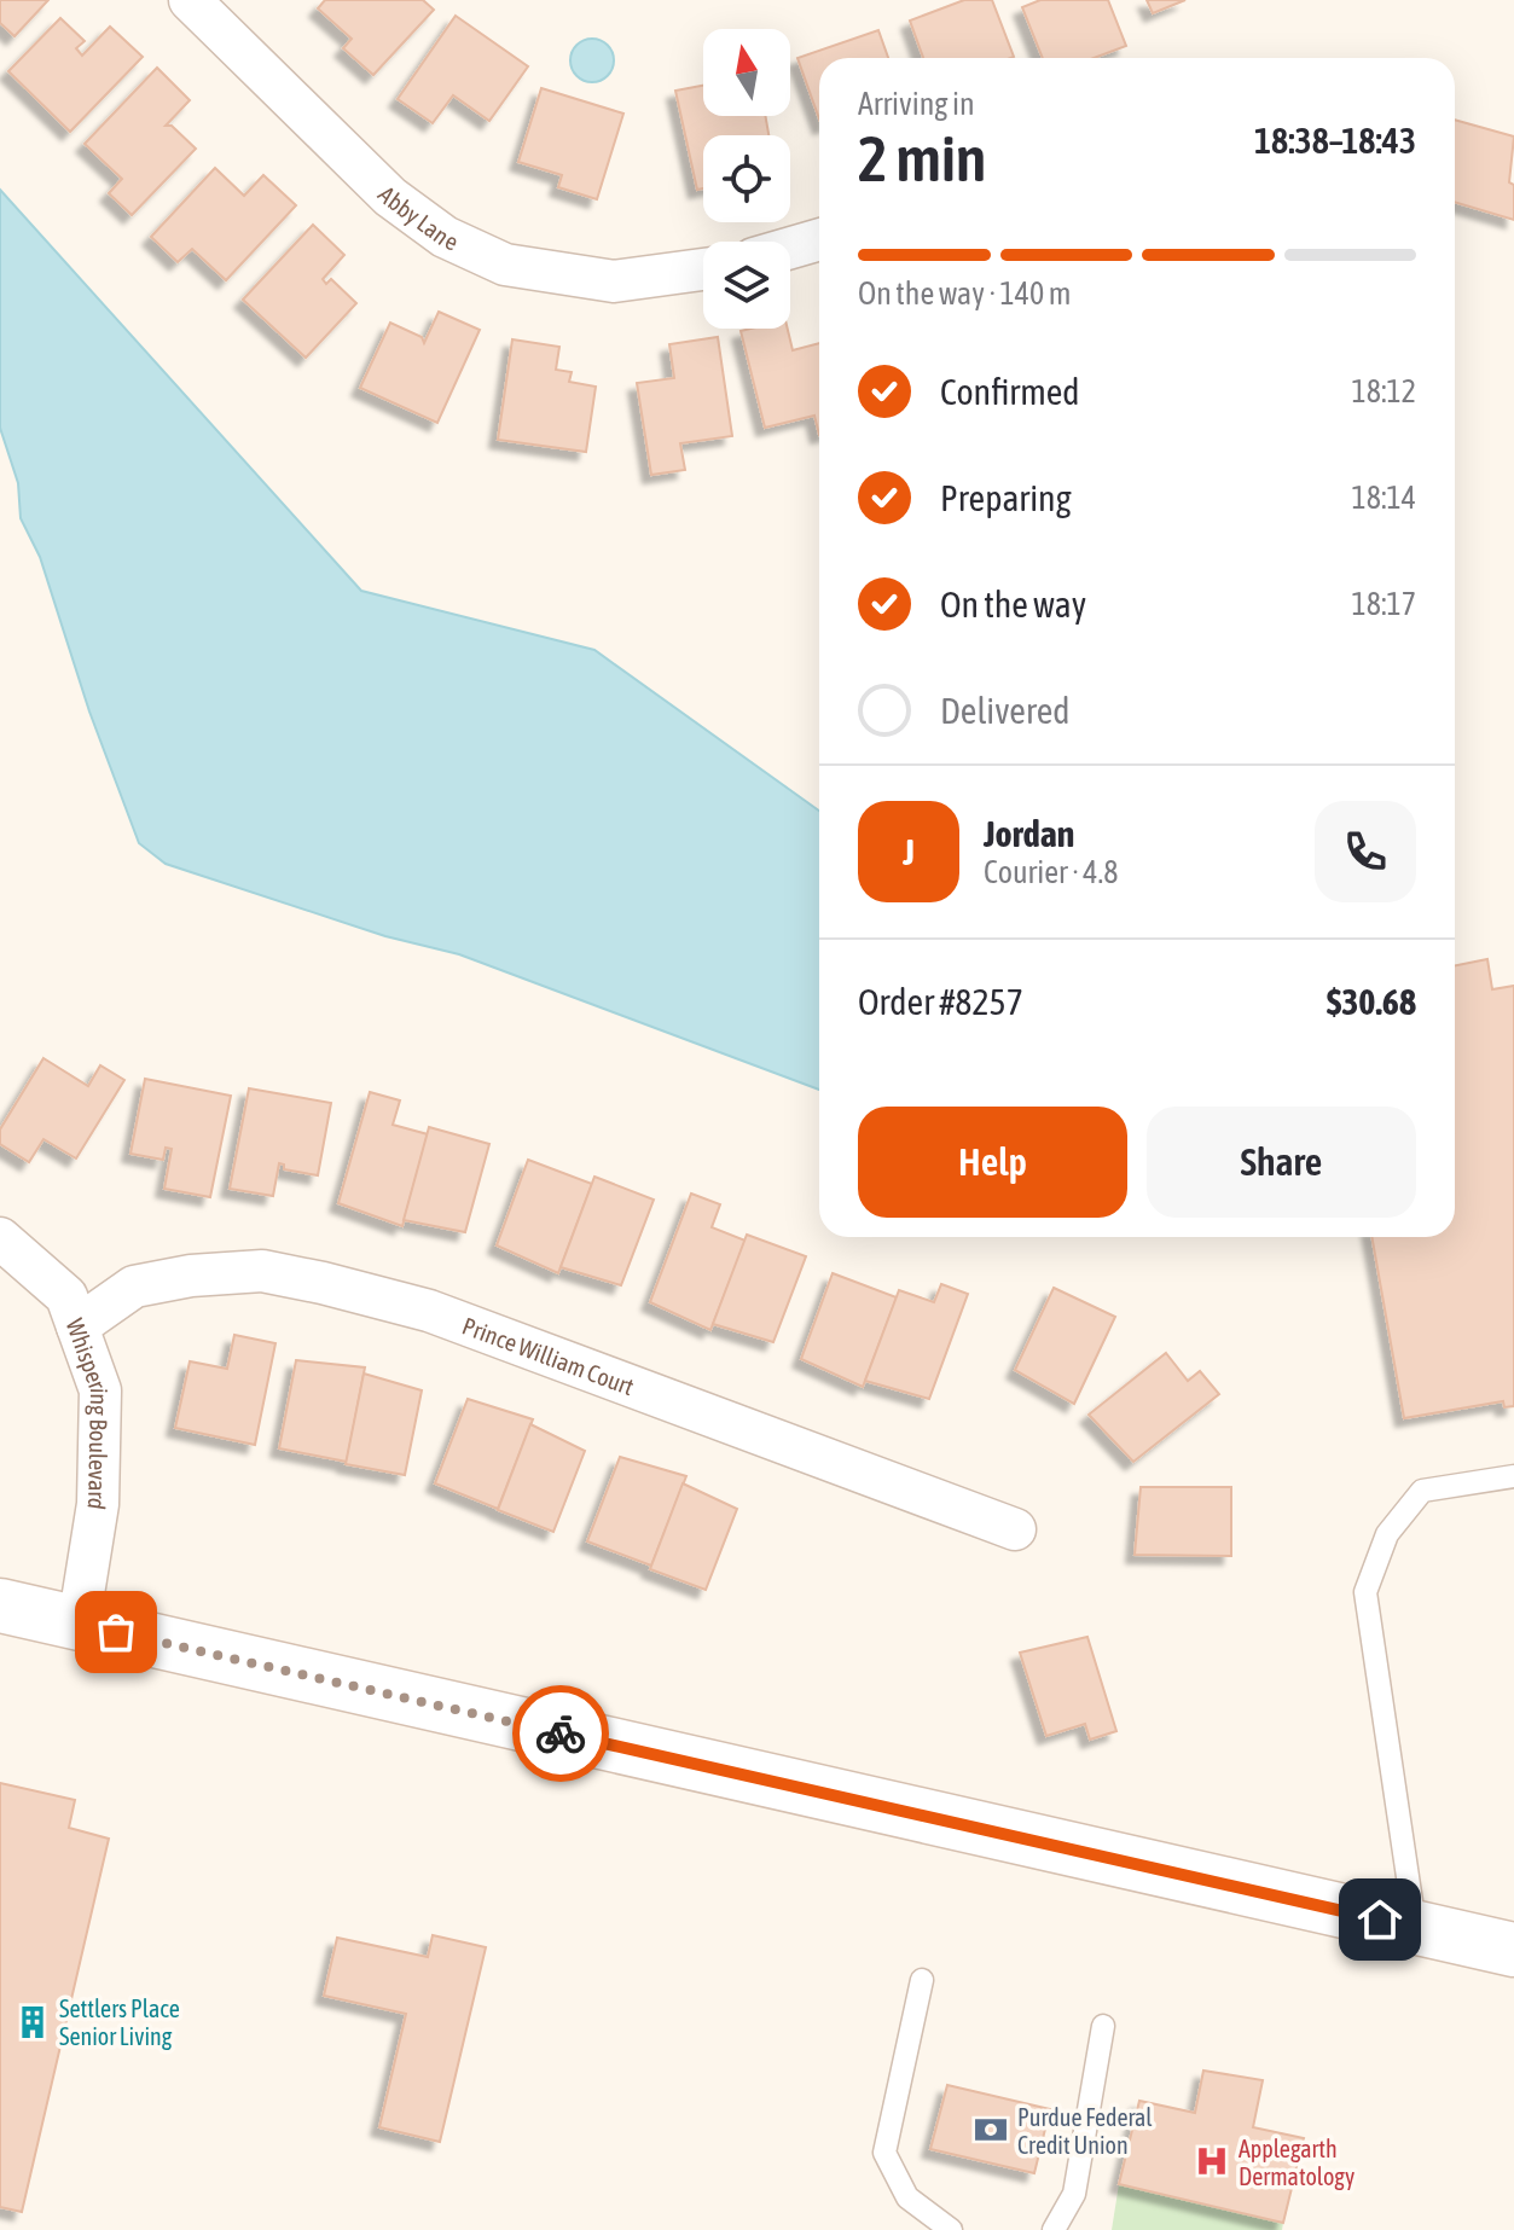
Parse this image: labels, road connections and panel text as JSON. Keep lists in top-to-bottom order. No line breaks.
{"streets":{"street":["Abby Lane","Prince William Court","Whispering Boulevard"]},"crossings":[["Prince William Court","Whispering Boulevard"]],"places":{"building":["Settlers Place Senior Living"],"bank":["Purdue Federal Credit Union"],"hospital":["Applegarth Dermatology"]},"north":"top","page":{"heading":["2 min","Arriving in","18:38–18:43"],"panel":["Jordan","Courier · 4.8","Order #8257","$30.68"],"bar":"On the way · 140 m","list":[["Confirmed","18:12"],["Preparing","18:14"],["On the way","18:17"],"Delivered"],"round":"J","buttons":["Help","Share"]}}
